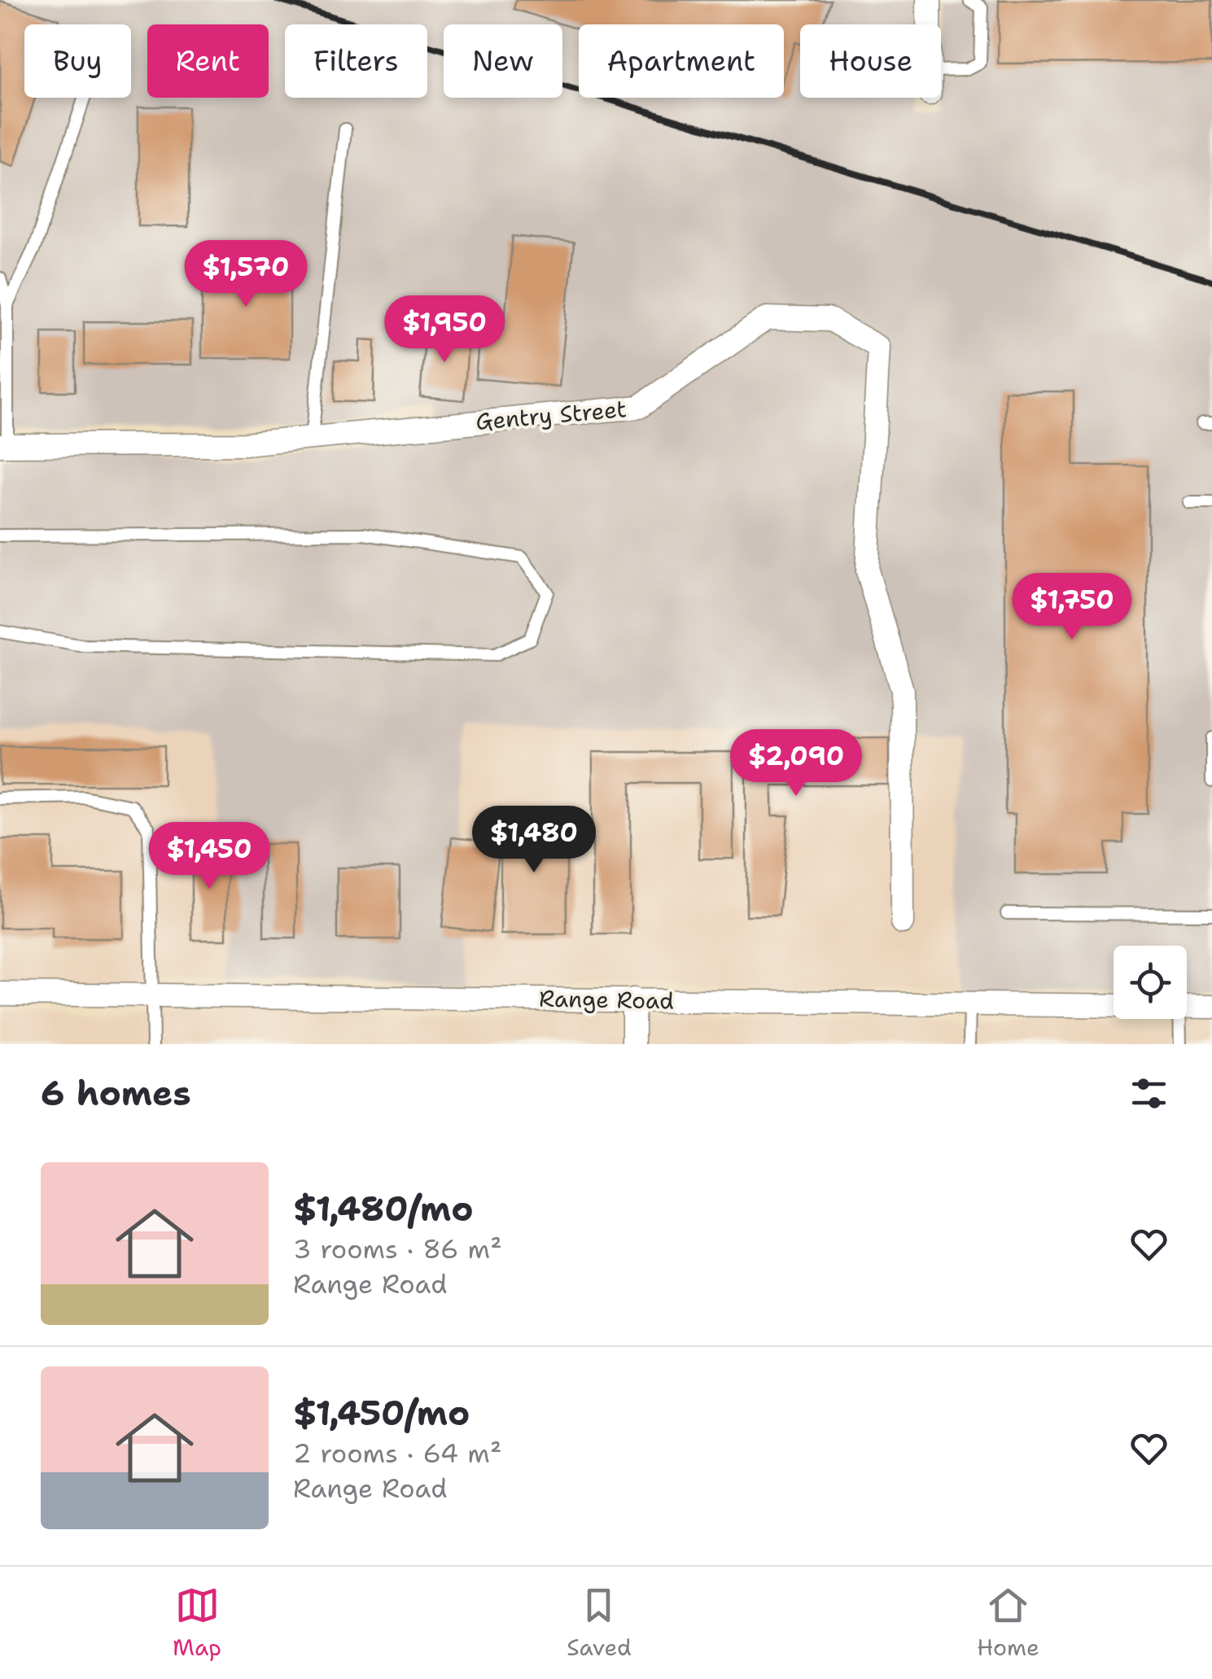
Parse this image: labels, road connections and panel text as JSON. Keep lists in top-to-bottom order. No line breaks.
{"streets":{"street":["Gentry Street","Range Road"]},"page":{"chip":["Buy","Rent","Filters","New","Apartment","House"],"price":["$1,570","$1,950","$1,750","$2,090","$1,480","$1,450"],"heading":"6 homes","list":[{"name":"$1,480/mo","note":"3 rooms · 86 m² · Range Road"},{"name":"$1,450/mo","note":"2 rooms · 64 m² · Range Road"}],"tabs":["Map","Saved","Home"]}}
